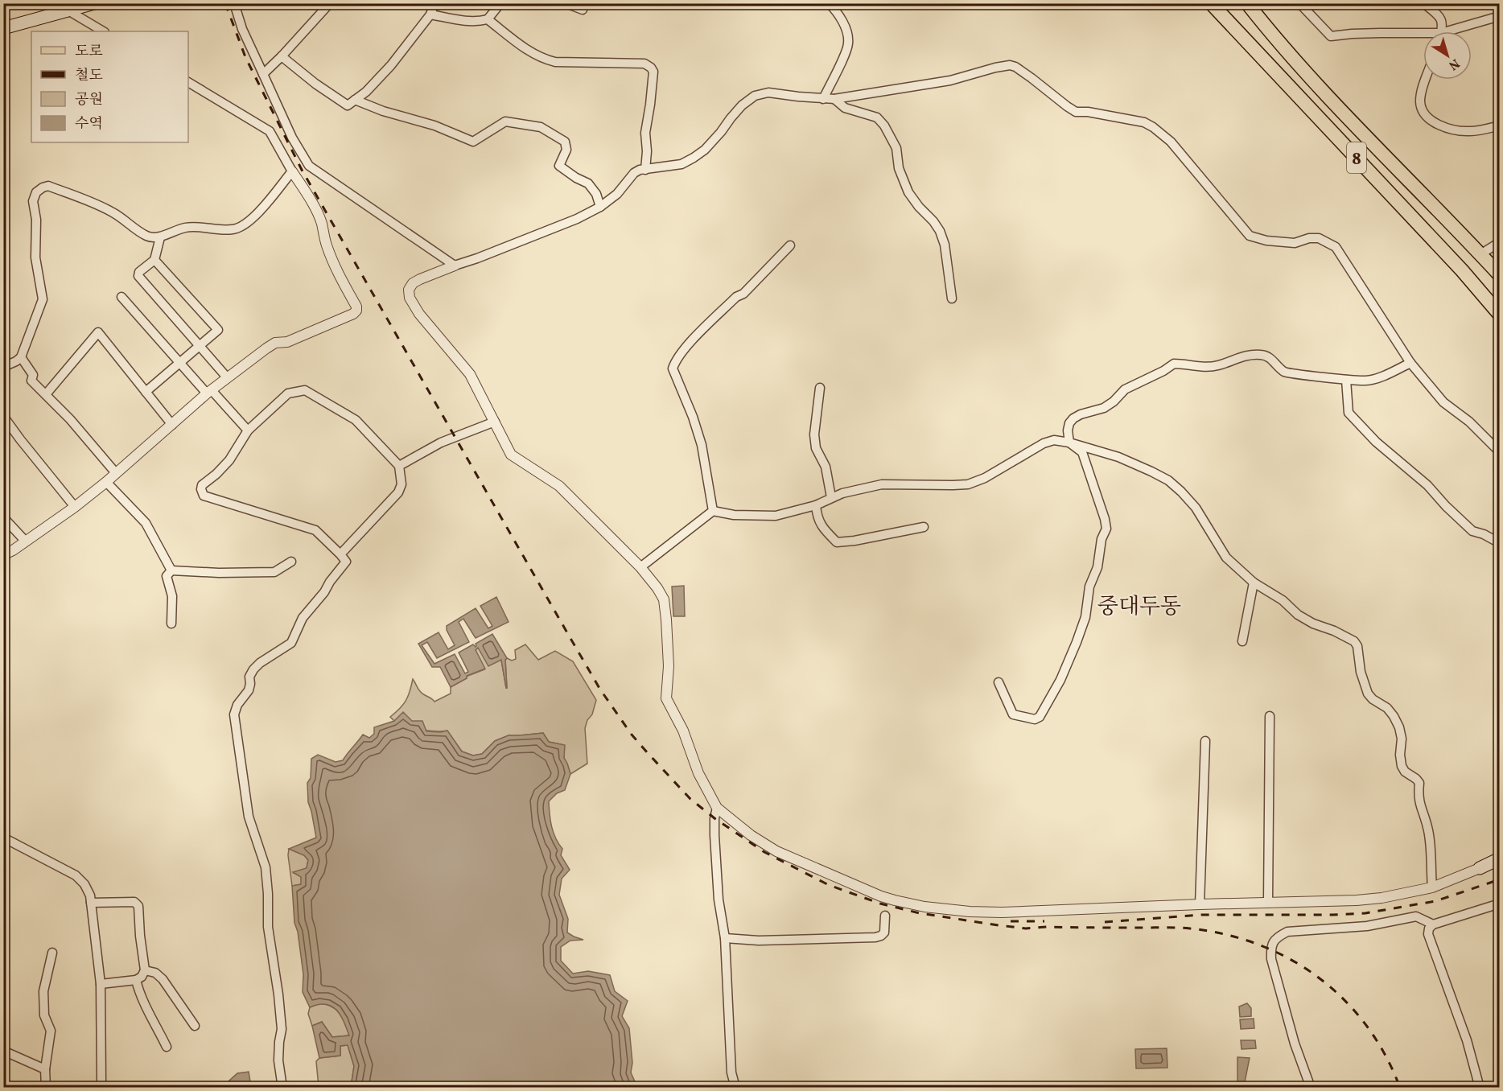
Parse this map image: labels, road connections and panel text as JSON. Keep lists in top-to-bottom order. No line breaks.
{"streets":{"main road":["8"]},"districts":["중대두동"],"legend":["도로","철도","공원","수역"],"north":"bottom right"}
